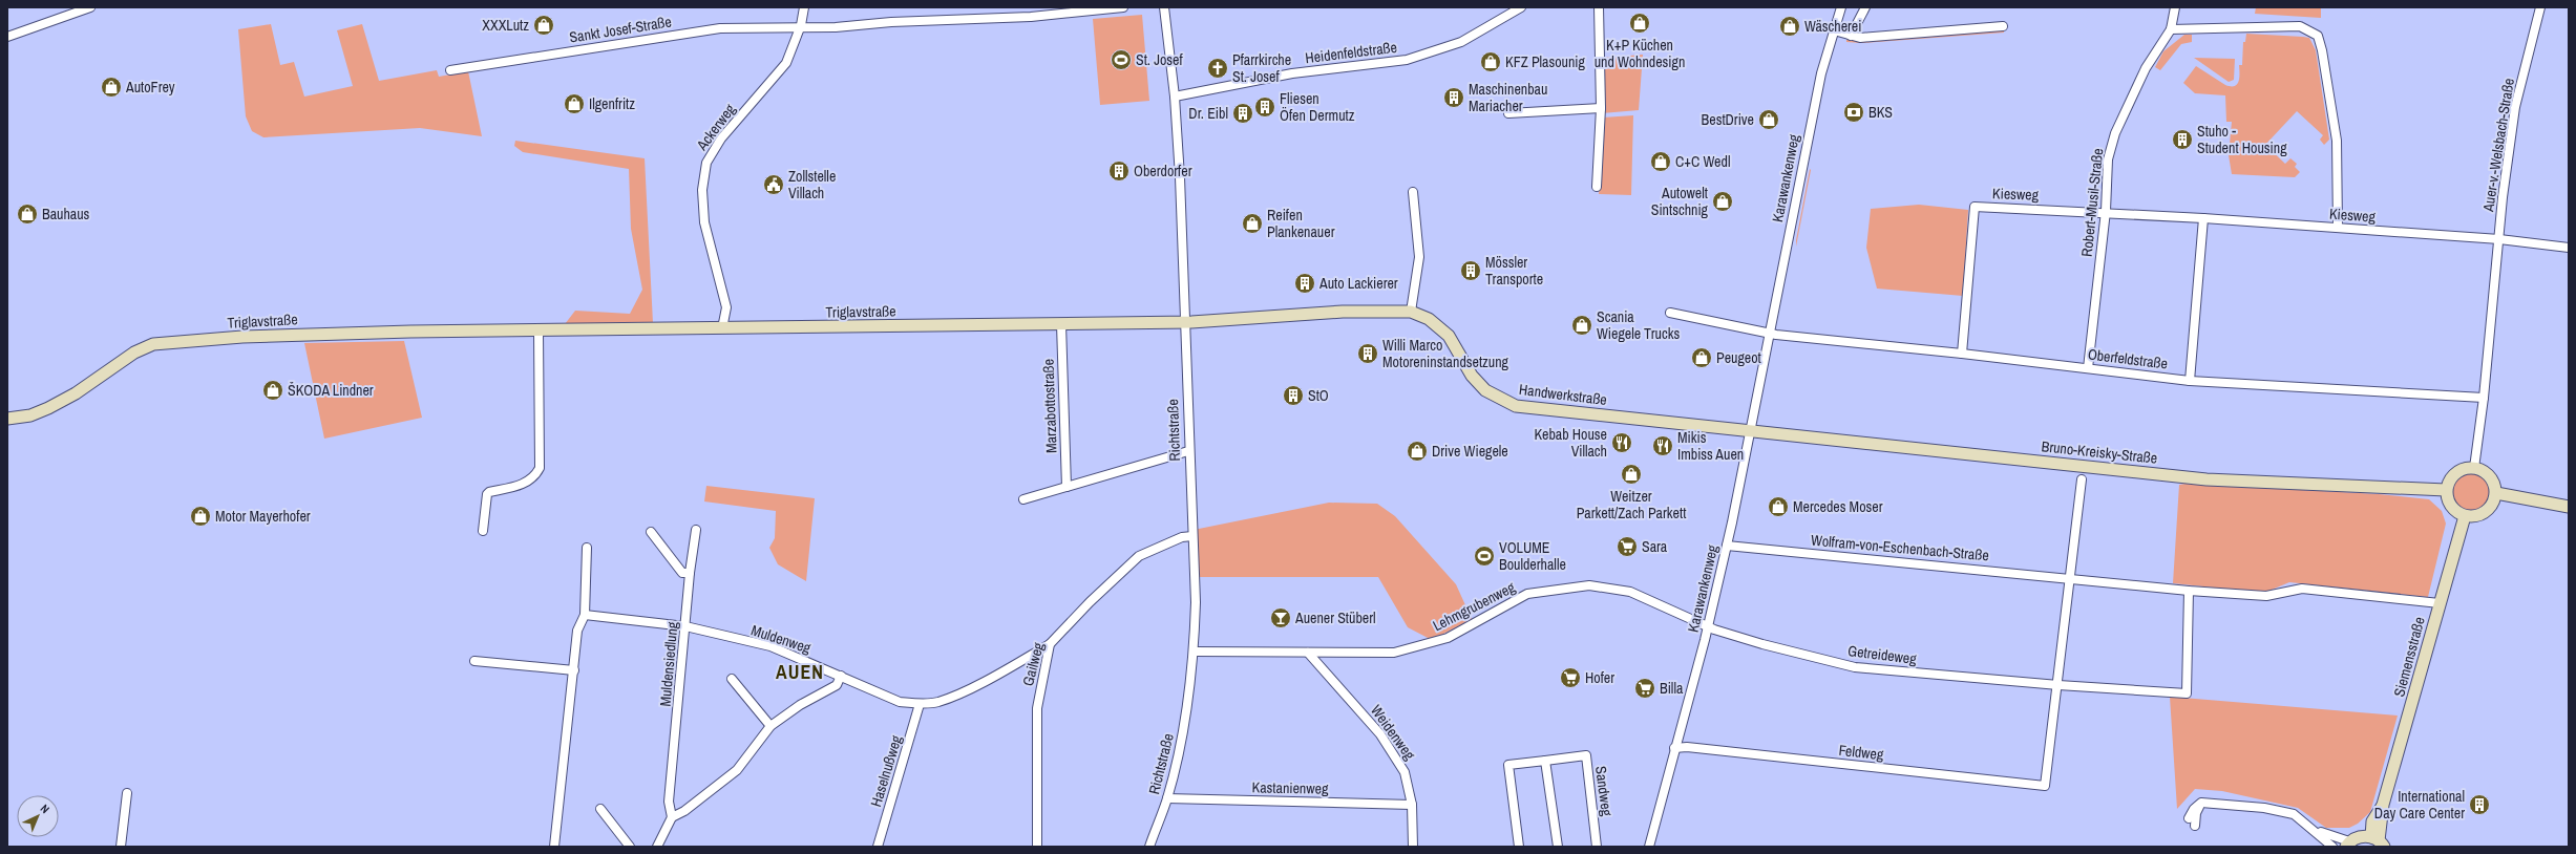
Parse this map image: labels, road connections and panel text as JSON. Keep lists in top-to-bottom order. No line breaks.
{"streets":{"street":["Sankt Josef-Straße","Heidenfeldstraße","Ackerweg","Auer-v.-Welsbach-Straße","Karawankenweg","Kiesweg","Robert-Musil-Straße","Triglavstraße","Oberfeldstraße","Handwerkstraße","Marzabottostraße","Richtstraße","Bruno-Kreisky-Straße","Wolfram-von-Eschenbach-Straße","Lehmgrubenweg","Muldenweg","Getreideweg","Siemensstraße","Muldensiedlung","Gailweg","Weidenweg","Feldweg","Haselnußweg","Kastanienweg","Sandweg"]},"crossings":[["Sankt Josef-Straße","Ackerweg"],["Heidenfeldstraße","Richtstraße"],["Ackerweg","Triglavstraße"],["Auer-v.-Welsbach-Straße","Kiesweg"],["Auer-v.-Welsbach-Straße","Oberfeldstraße"],["Auer-v.-Welsbach-Straße","Bruno-Kreisky-Straße"],["Auer-v.-Welsbach-Straße","Siemensstraße"],["Karawankenweg","Oberfeldstraße"],["Karawankenweg","Handwerkstraße"],["Karawankenweg","Bruno-Kreisky-Straße"],["Karawankenweg","Wolfram-von-Eschenbach-Straße"],["Karawankenweg","Lehmgrubenweg"],["Karawankenweg","Getreideweg"],["Karawankenweg","Feldweg"],["Kiesweg","Robert-Musil-Straße"],["Kiesweg","Oberfeldstraße"],["Robert-Musil-Straße","Oberfeldstraße"],["Triglavstraße","Handwerkstraße"],["Triglavstraße","Marzabottostraße"],["Triglavstraße","Richtstraße"],["Handwerkstraße","Richtstraße"],["Handwerkstraße","Bruno-Kreisky-Straße"],["Richtstraße","Lehmgrubenweg"],["Richtstraße","Gailweg"],["Richtstraße","Kastanienweg"],["Bruno-Kreisky-Straße","Siemensstraße"],["Wolfram-von-Eschenbach-Straße","Getreideweg"],["Wolfram-von-Eschenbach-Straße","Siemensstraße"],["Lehmgrubenweg","Getreideweg"],["Lehmgrubenweg","Weidenweg"],["Muldenweg","Muldensiedlung"],["Muldenweg","Gailweg"],["Muldenweg","Haselnußweg"],["Getreideweg","Feldweg"],["Weidenweg","Kastanienweg"]],"districts":["AUEN"],"places":{"shop":["K+P Küchen und Wohndesign","XXXLutz","Wäscherei","KFZ Plasounig","AutoFrey","Ilgenfritz","BestDrive","C+C Wedl","Autowelt Sintschnig","Bauhaus","Reifen Plankenauer","Scania Wiegele Trucks","Peugeot","ŠKODA Lindner","Drive Wiegele","Weitzer Parkett/Zach Parkett","Mercedes Moser","Motor Mayerhofer"],"sports":["St. Josef","VOLUME Boulderhalle"],"church":["Pfarrkirche St. Josef"],"building":["Maschinenbau Mariacher","Fliesen Öfen Dermutz","Dr. Eibl","Stuho - Student Housing","Oberdorfer","Mössler Transporte","Auto Lackierer","Willi Marco Motoreninstandsetzung","StO","International Day Care Center"],"bank":["BKS"],"public building":["Zollstelle Villach"],"restaurant":["Kebab House Villach","Mikis Imbiss Auen"],"supermarket":["Sara","Hofer","Billa"],"bar":["Auener Stüberl"]},"north":"top right"}
